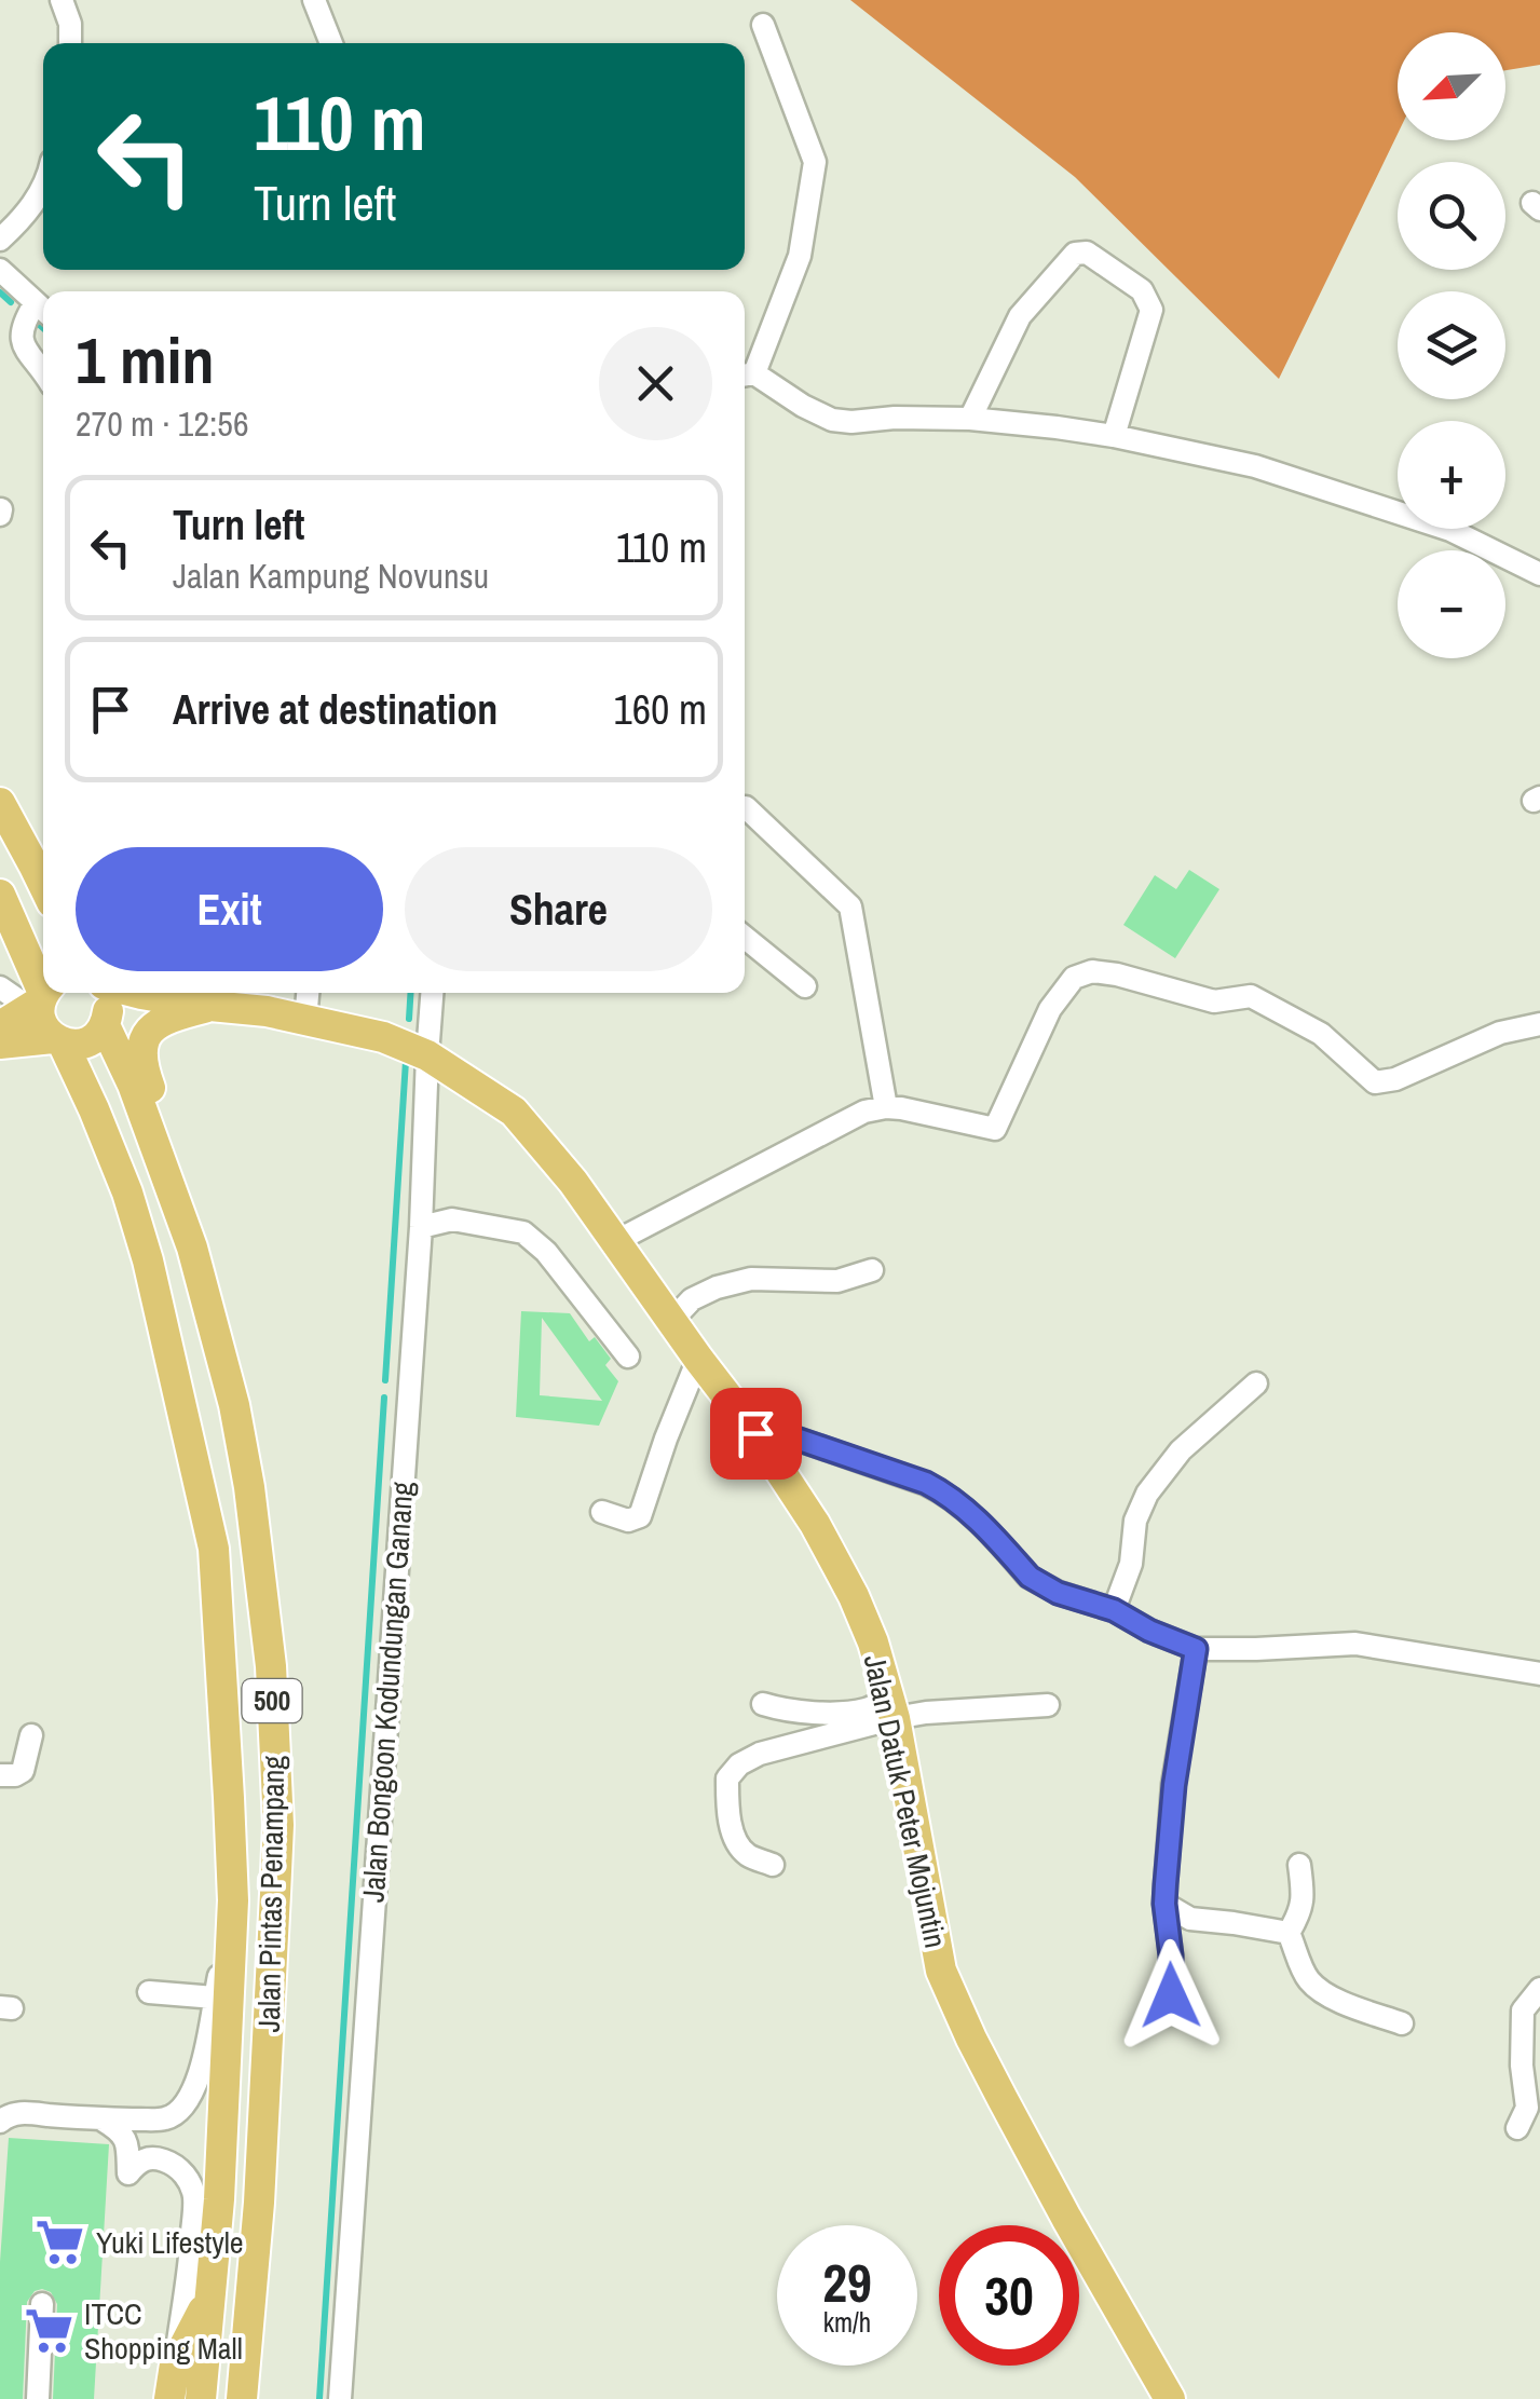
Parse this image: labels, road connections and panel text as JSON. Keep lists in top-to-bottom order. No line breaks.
{"streets":{"main road":["500","Jalan Datuk Peter Mojuntin","Jalan Pintas Penampang"],"street":["Jalan Bongoon Kodundungan Ganang"]},"crossings":[["Jalan Bongoon Kodundungan Ganang","Jalan Datuk Peter Mojuntin"],["500","Jalan Pintas Penampang"]],"places":{"supermarket":["Yuki Lifestyle","ITCC Shopping Mall"]},"north":"bottom left","page":{"map_buttons":["+","−"],"turn":["110 m","Turn left"],"heading":["1 min","270 m · 12:56"],"list":[{"name":"Turn left","note":"Jalan Kampung Novunsu","value":"110 m"},{"name":"Arrive at destination","value":"160 m"}],"buttons":["Exit","Share"],"speed":"29 km/h","limit":"30"}}
